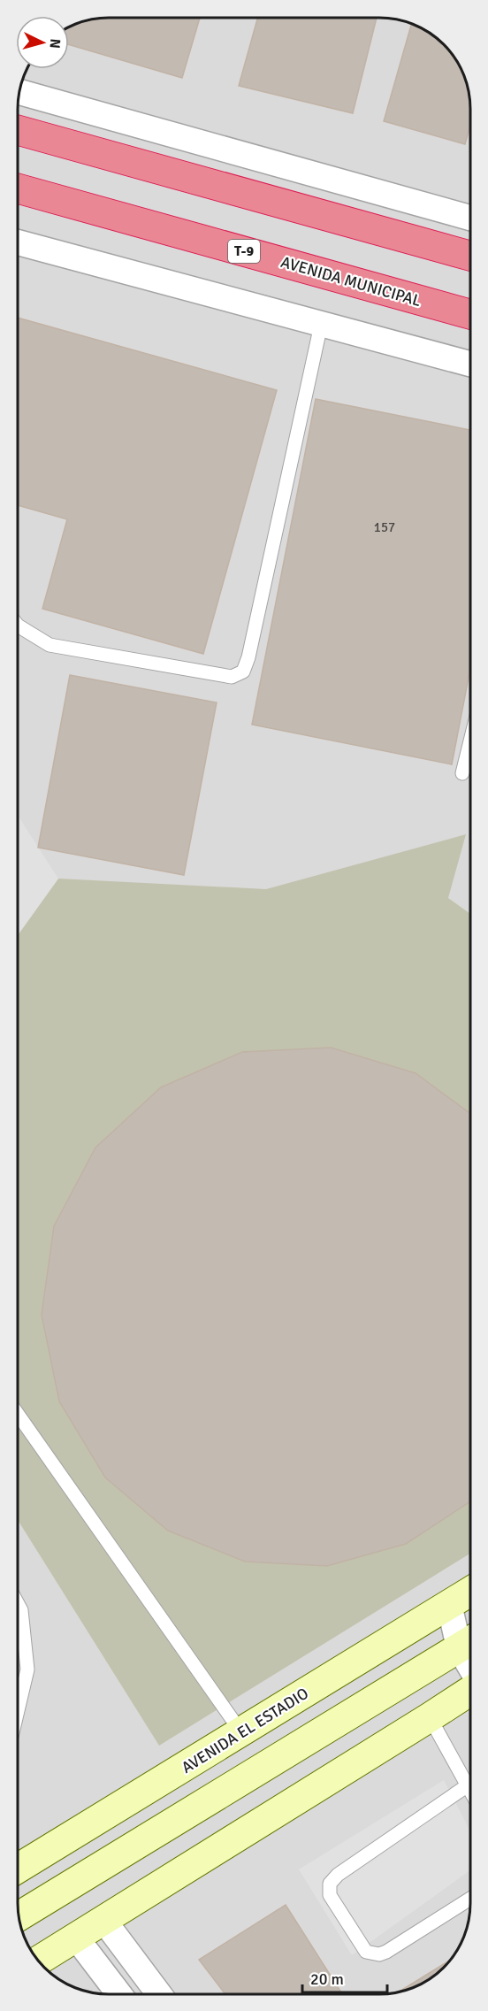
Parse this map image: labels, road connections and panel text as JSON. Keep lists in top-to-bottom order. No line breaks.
{"streets":{"highway":["T-9","AVENIDA MUNICIPAL"],"street":["AVENIDA EL ESTADIO"]},"house_numbers":["157"],"scale_bar":"20 m","north":"right"}
